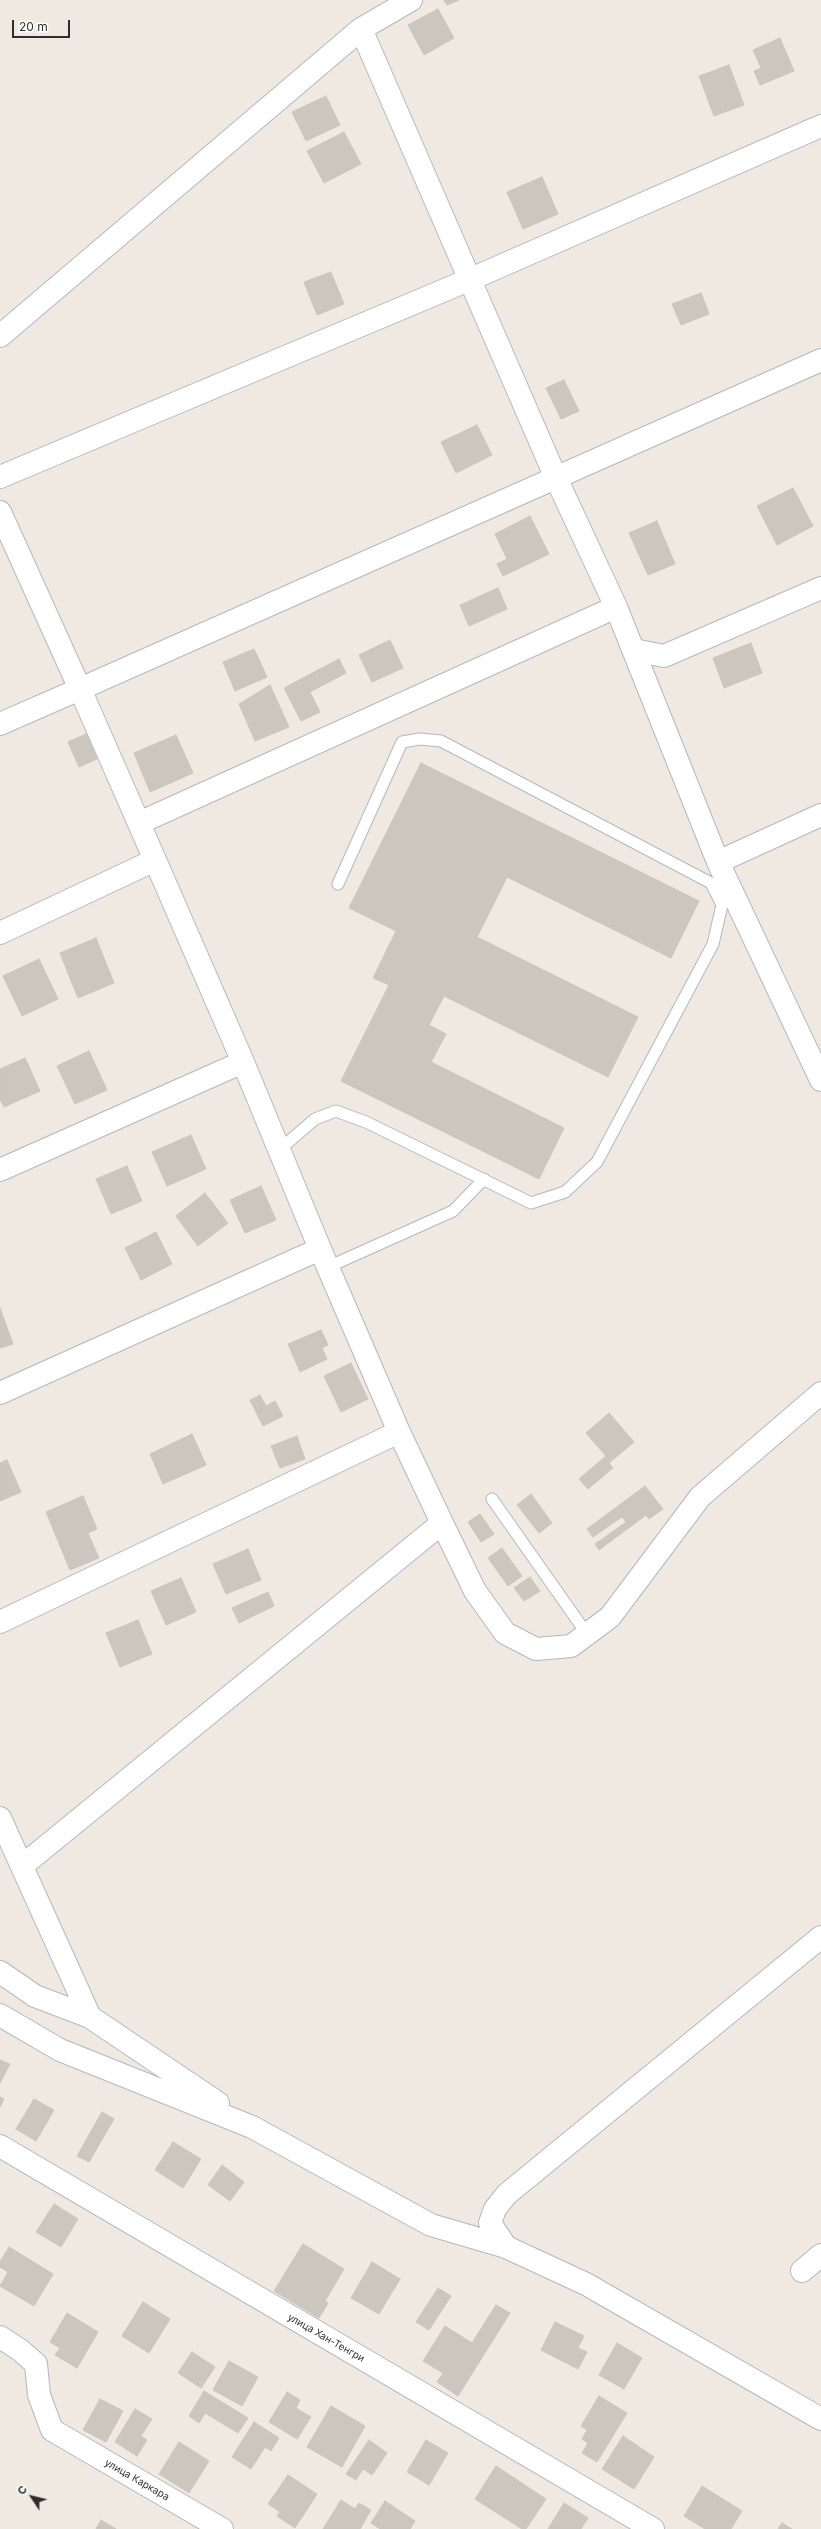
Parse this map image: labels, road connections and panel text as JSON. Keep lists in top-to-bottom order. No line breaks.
{"streets":{"street":["улица Хан-Тенгри","улица Каркара"]},"scale_bar":"20 m","north":"top left"}
